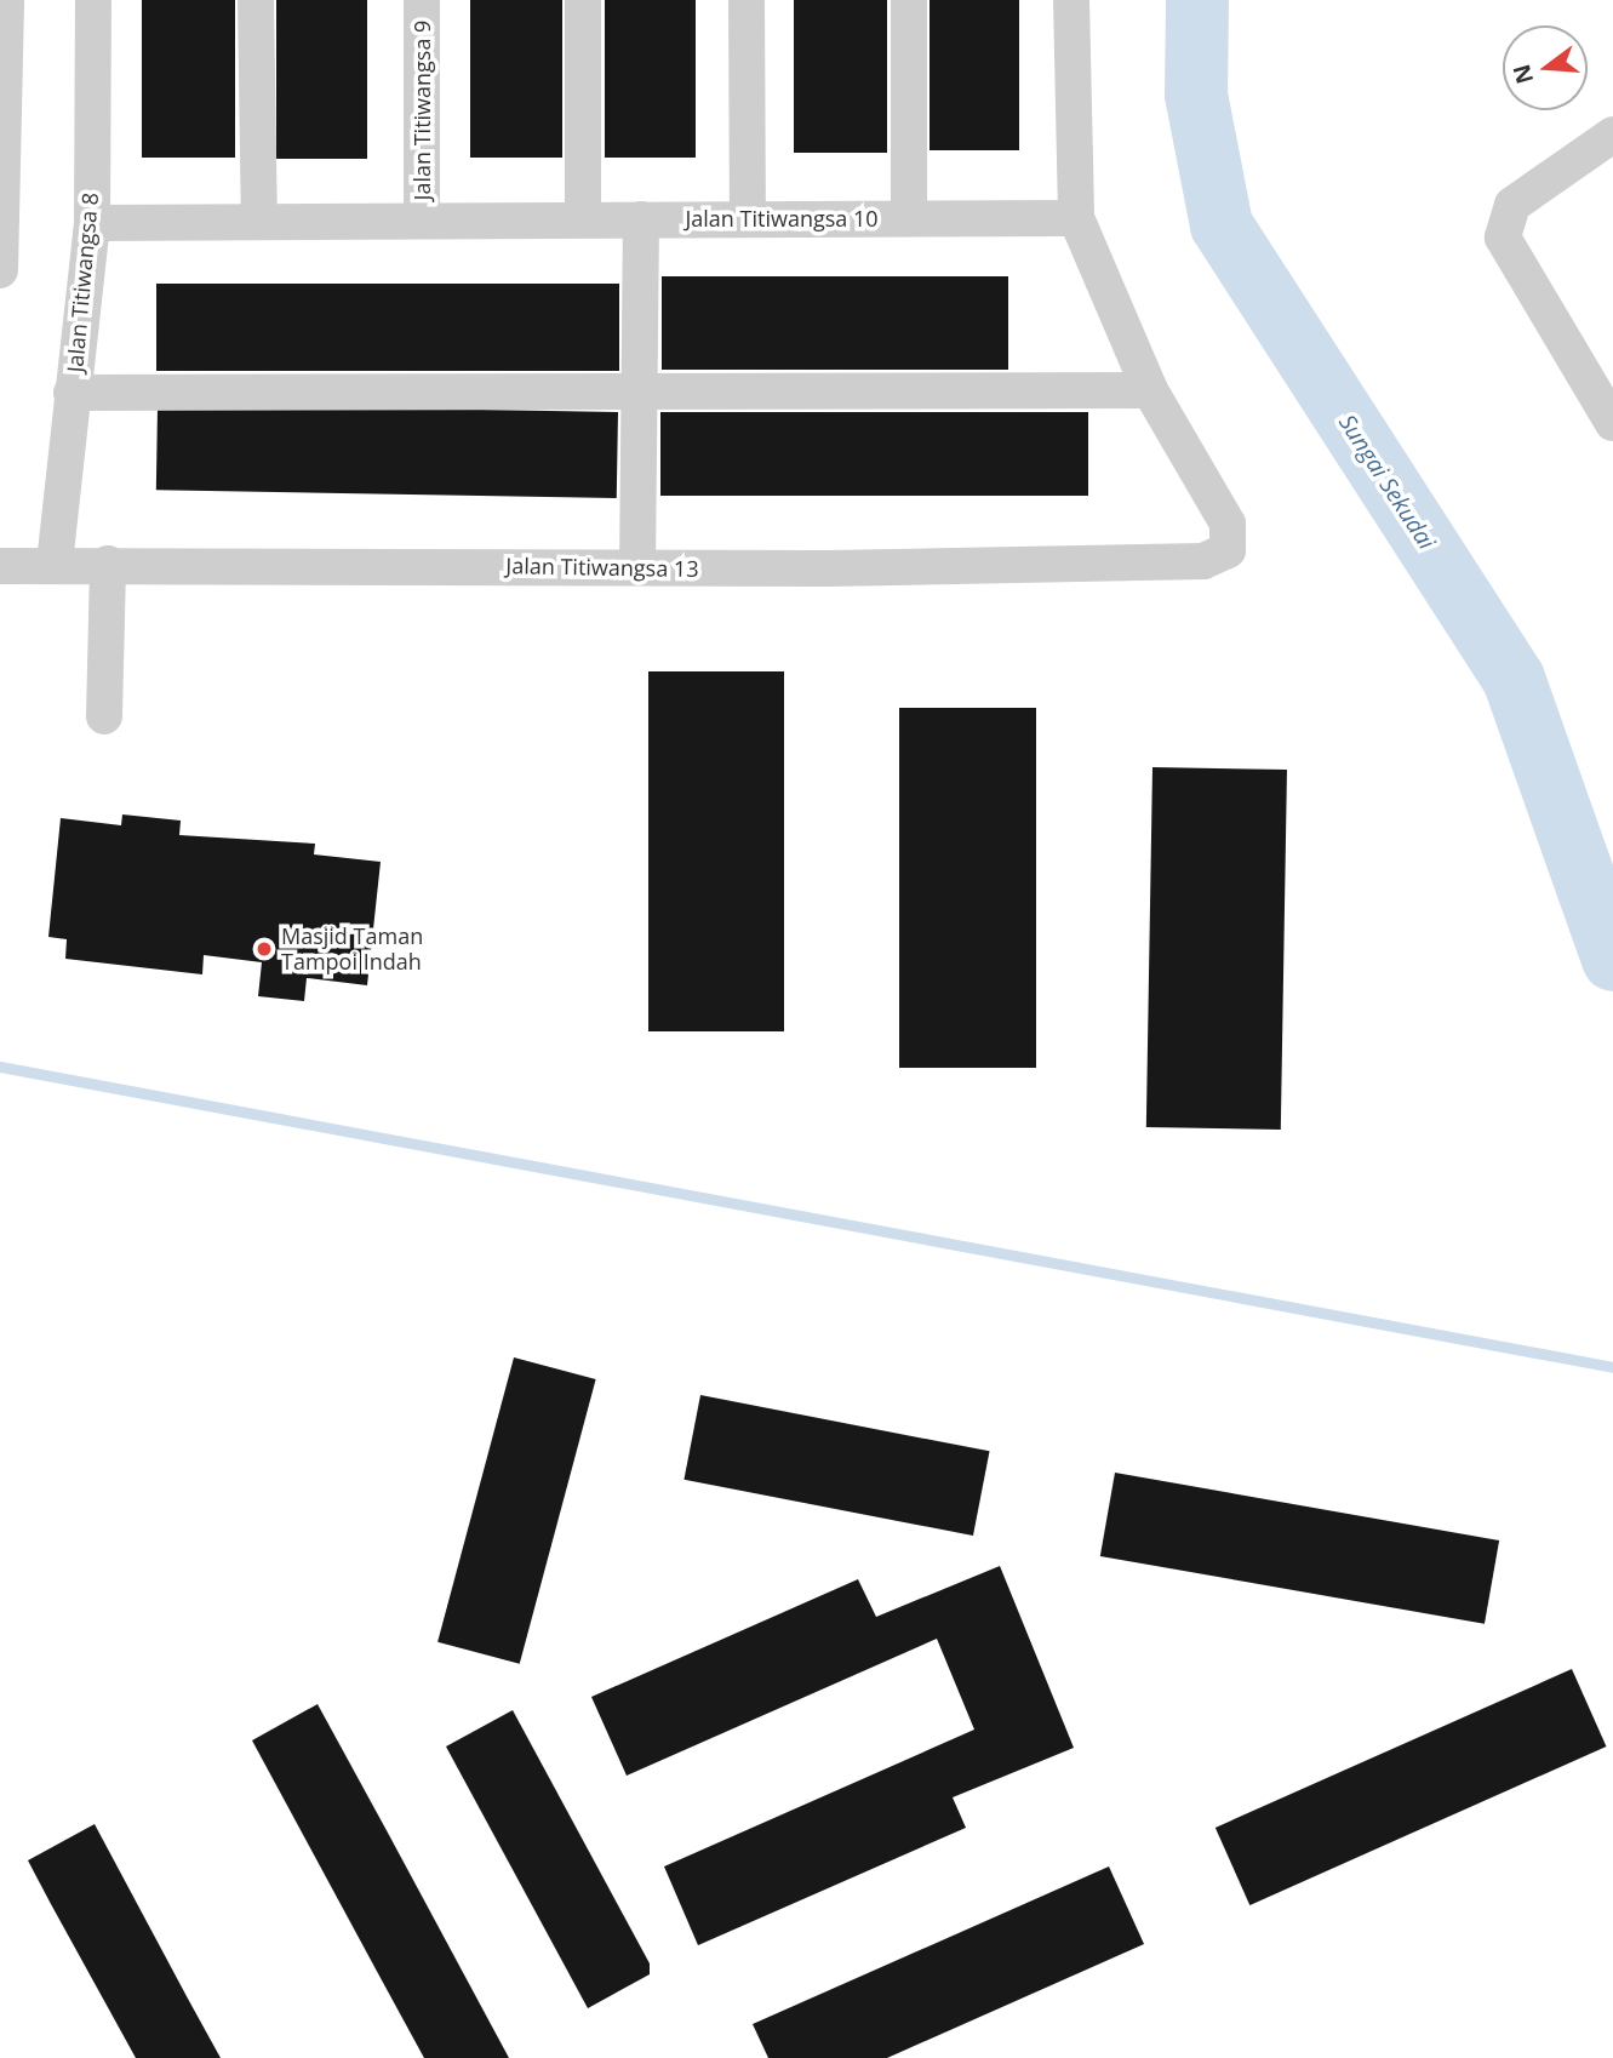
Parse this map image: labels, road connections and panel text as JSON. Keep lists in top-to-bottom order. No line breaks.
{"streets":{"street":["Jalan Titiwangsa 9","Jalan Titiwangsa 10","Jalan Titiwangsa 8","Jalan Titiwangsa 13"]},"crossings":[["Jalan Titiwangsa 9","Jalan Titiwangsa 10"],["Jalan Titiwangsa 10","Jalan Titiwangsa 8"],["Jalan Titiwangsa 8","Jalan Titiwangsa 13"]],"water":["Sungai Sekudai"],"places":["Masjid Taman Tampoi Indah"],"north":"left"}
